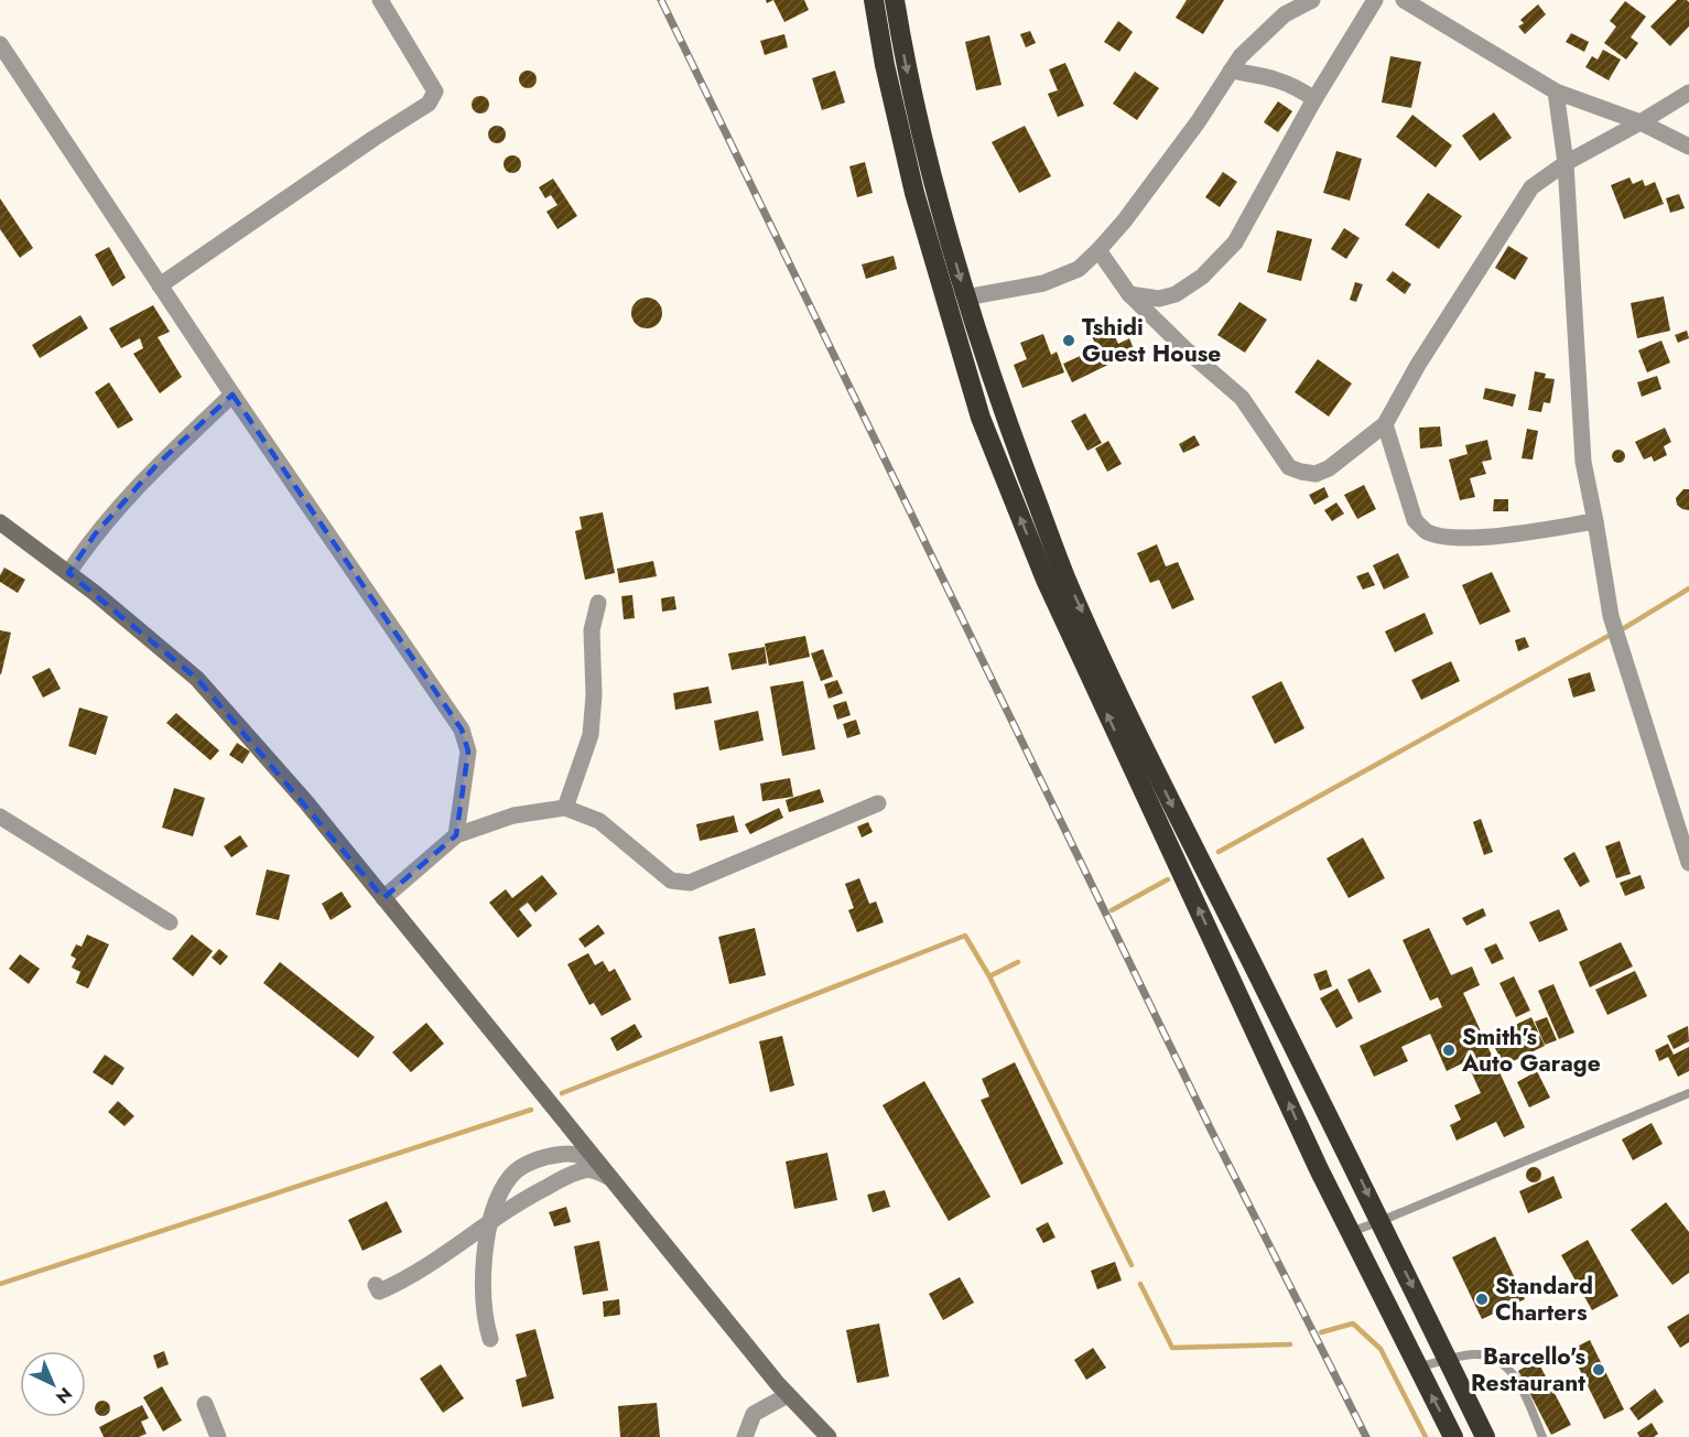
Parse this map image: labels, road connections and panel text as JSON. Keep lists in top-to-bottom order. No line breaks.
{"places":["Tshidi Guest House","Smith's Auto Garage","Standard Charters","Barcello's Restaurant"],"north":"bottom right"}
